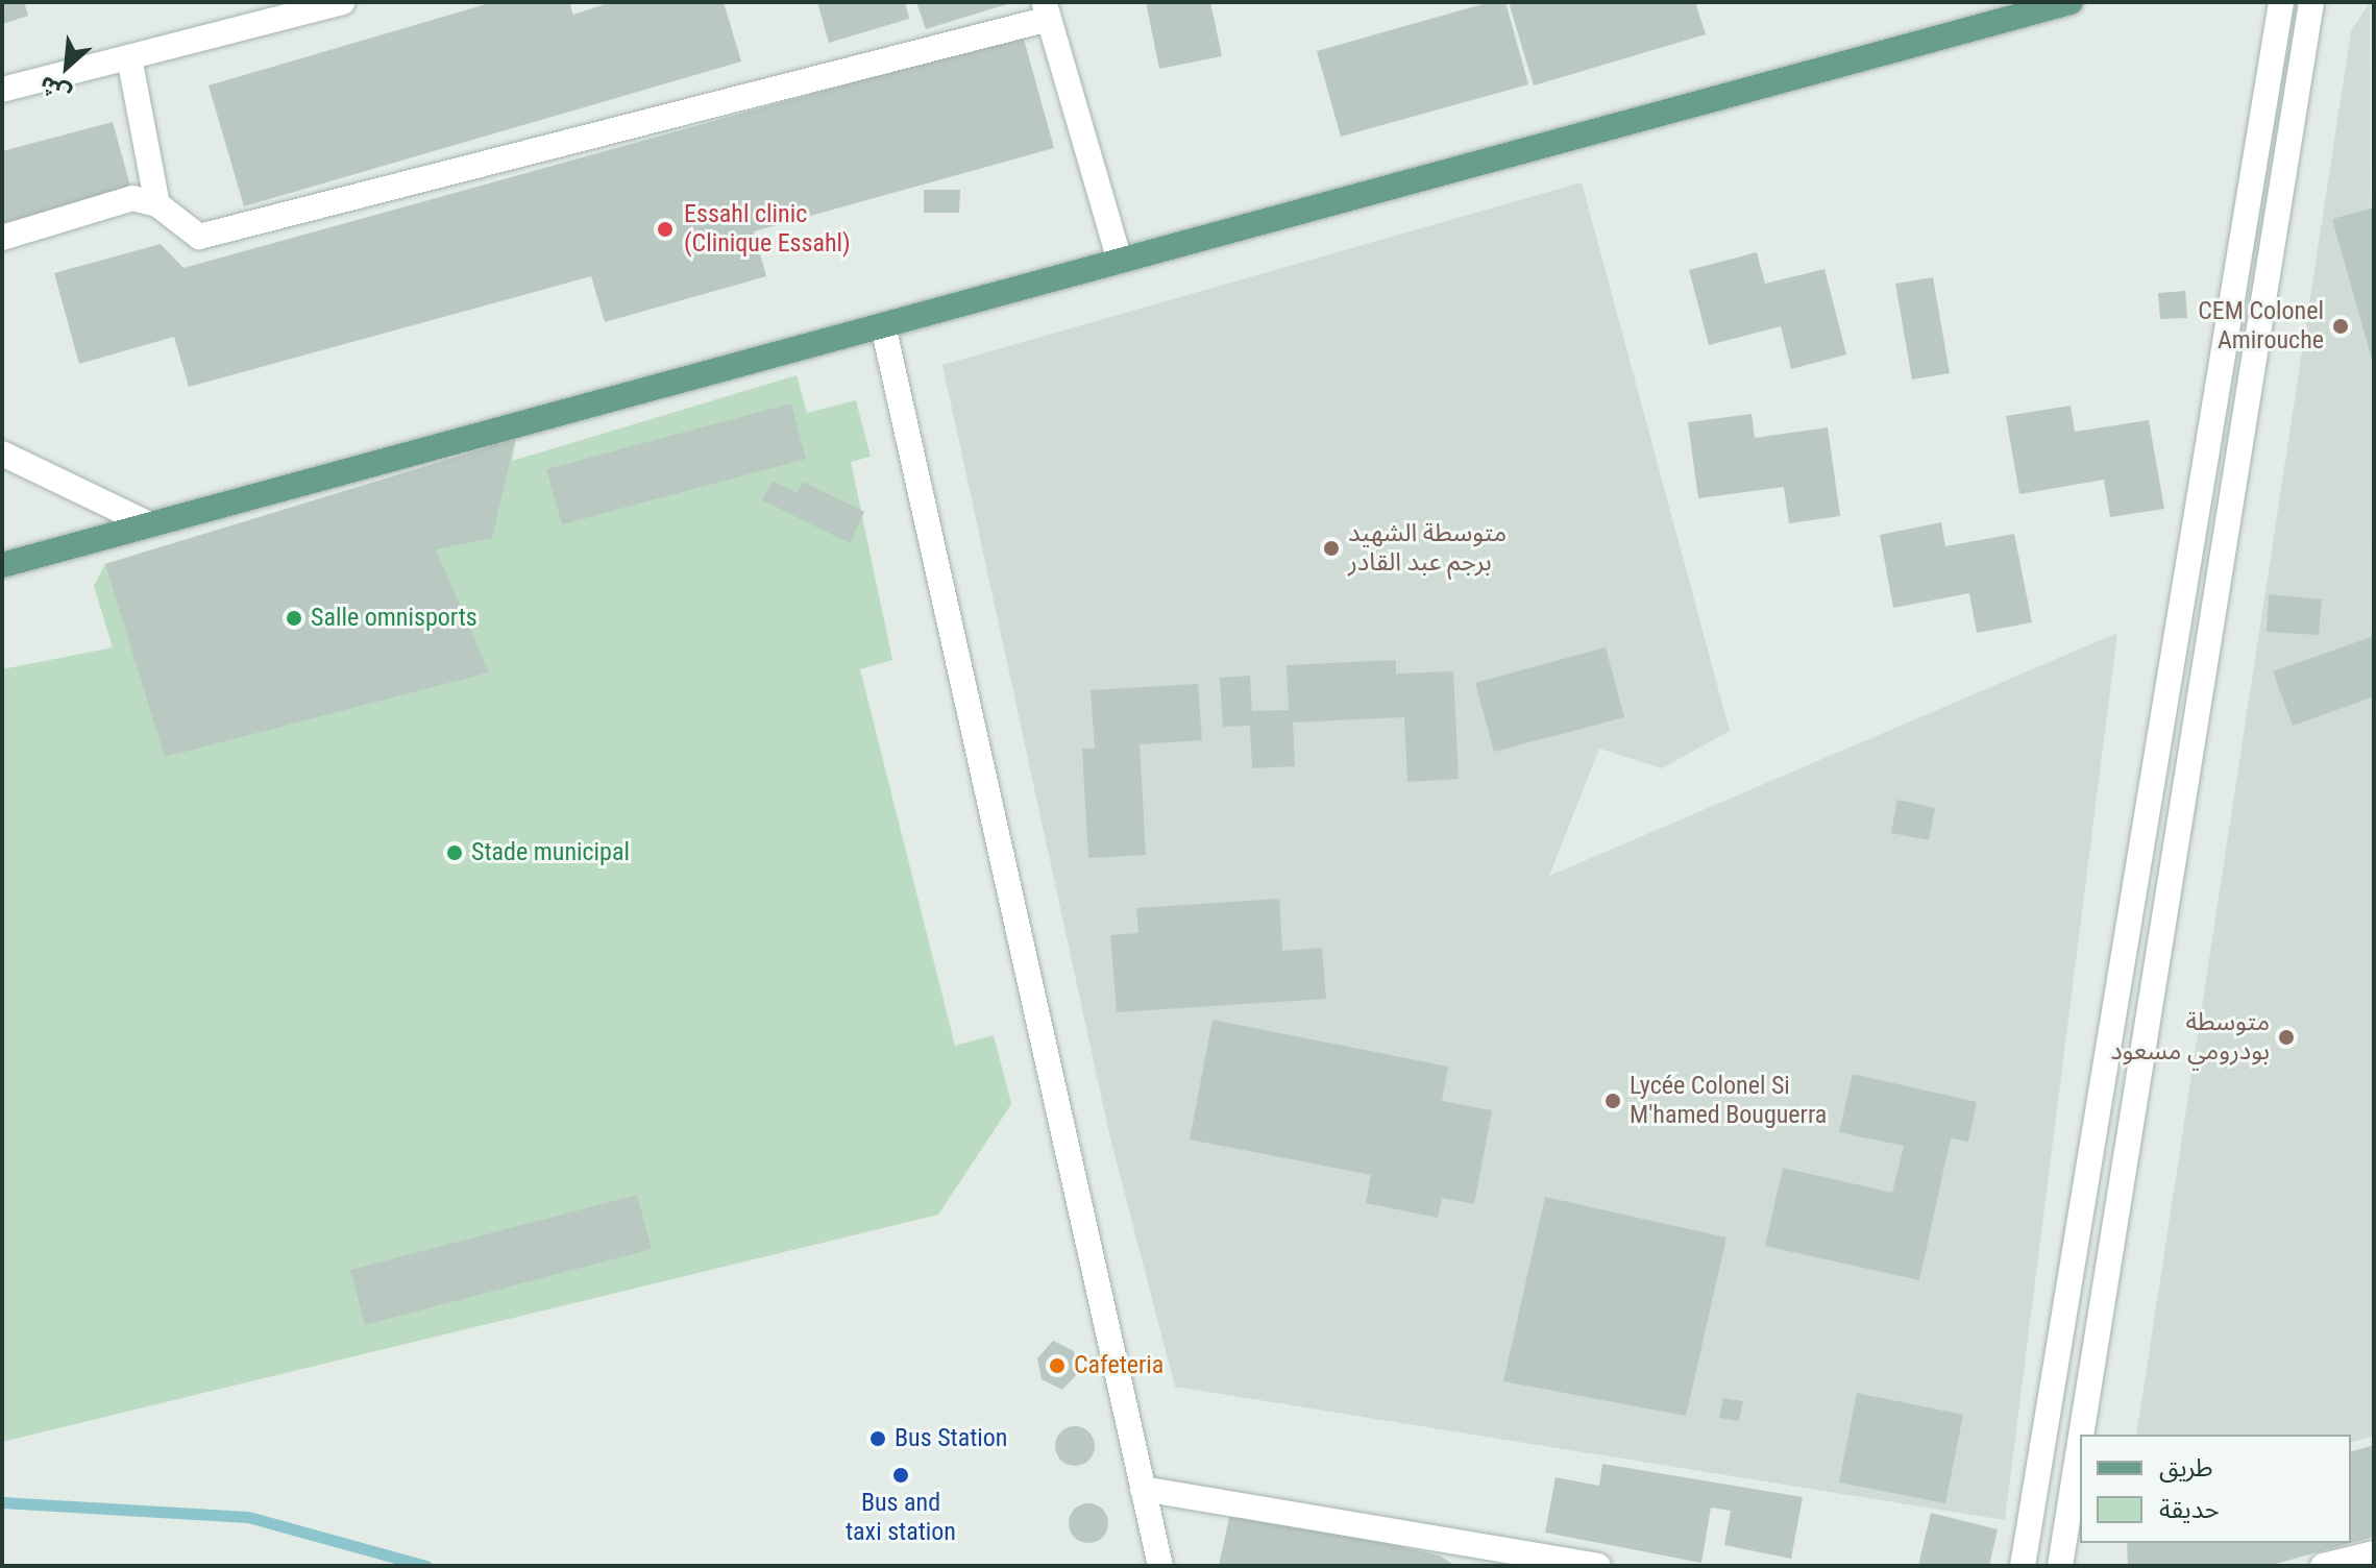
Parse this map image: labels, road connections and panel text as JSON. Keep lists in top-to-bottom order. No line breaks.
{"places":["Essahl clinic (Clinique Essahl)","CEM Colonel Amirouche","متوسطة الشهيد برجم عبد القادر","Salle omnisports","Stade municipal","متوسطة بودرومي مسعود","Lycée Colonel Si M'hamed Bouguerra","Cafeteria","Bus Station","Bus and taxi station"],"legend":["طريق","حديقة"],"north":"bottom left"}
